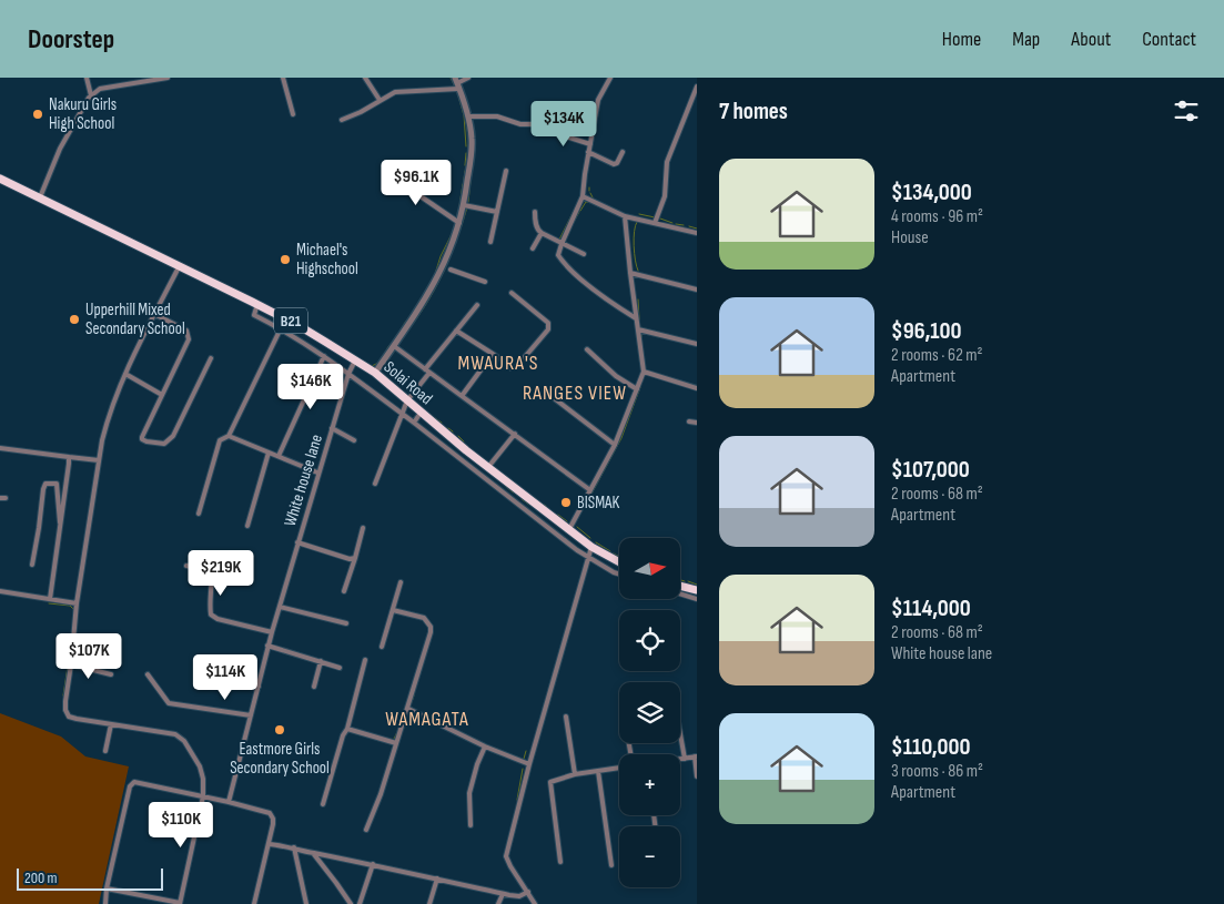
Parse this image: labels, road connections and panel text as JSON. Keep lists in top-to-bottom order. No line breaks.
{"streets":{"highway":["B21","Solai Road"],"street":["White house lane"]},"crossings":[["Solai Road","White house lane"]],"districts":["MWAURA'S","RANGES VIEW","WAMAGATA"],"places":["Nakuru Girls High School","Michael's Highschool","Upperhill Mixed Secondary School","BISMAK","Eastmore Girls Secondary School"],"scale_bar":"200 m","north":"right","page":{"header":"Doorstep","nav":["Home","Map","About","Contact"],"heading":"7 homes","price":["$134K","$96.1K","$146K","$219K","$107K","$114K","$110K"],"list":[{"name":"$134,000","note":"4 rooms · 96 m² · House"},{"name":"$96,100","note":"2 rooms · 62 m² · Apartment"},{"name":"$107,000","note":"2 rooms · 68 m² · Apartment"},{"name":"$114,000","note":"2 rooms · 68 m² · White house lane"},{"name":"$110,000","note":"3 rooms · 86 m² · Apartment"}],"map_buttons":["+","−"],"scale":"200 m"}}
